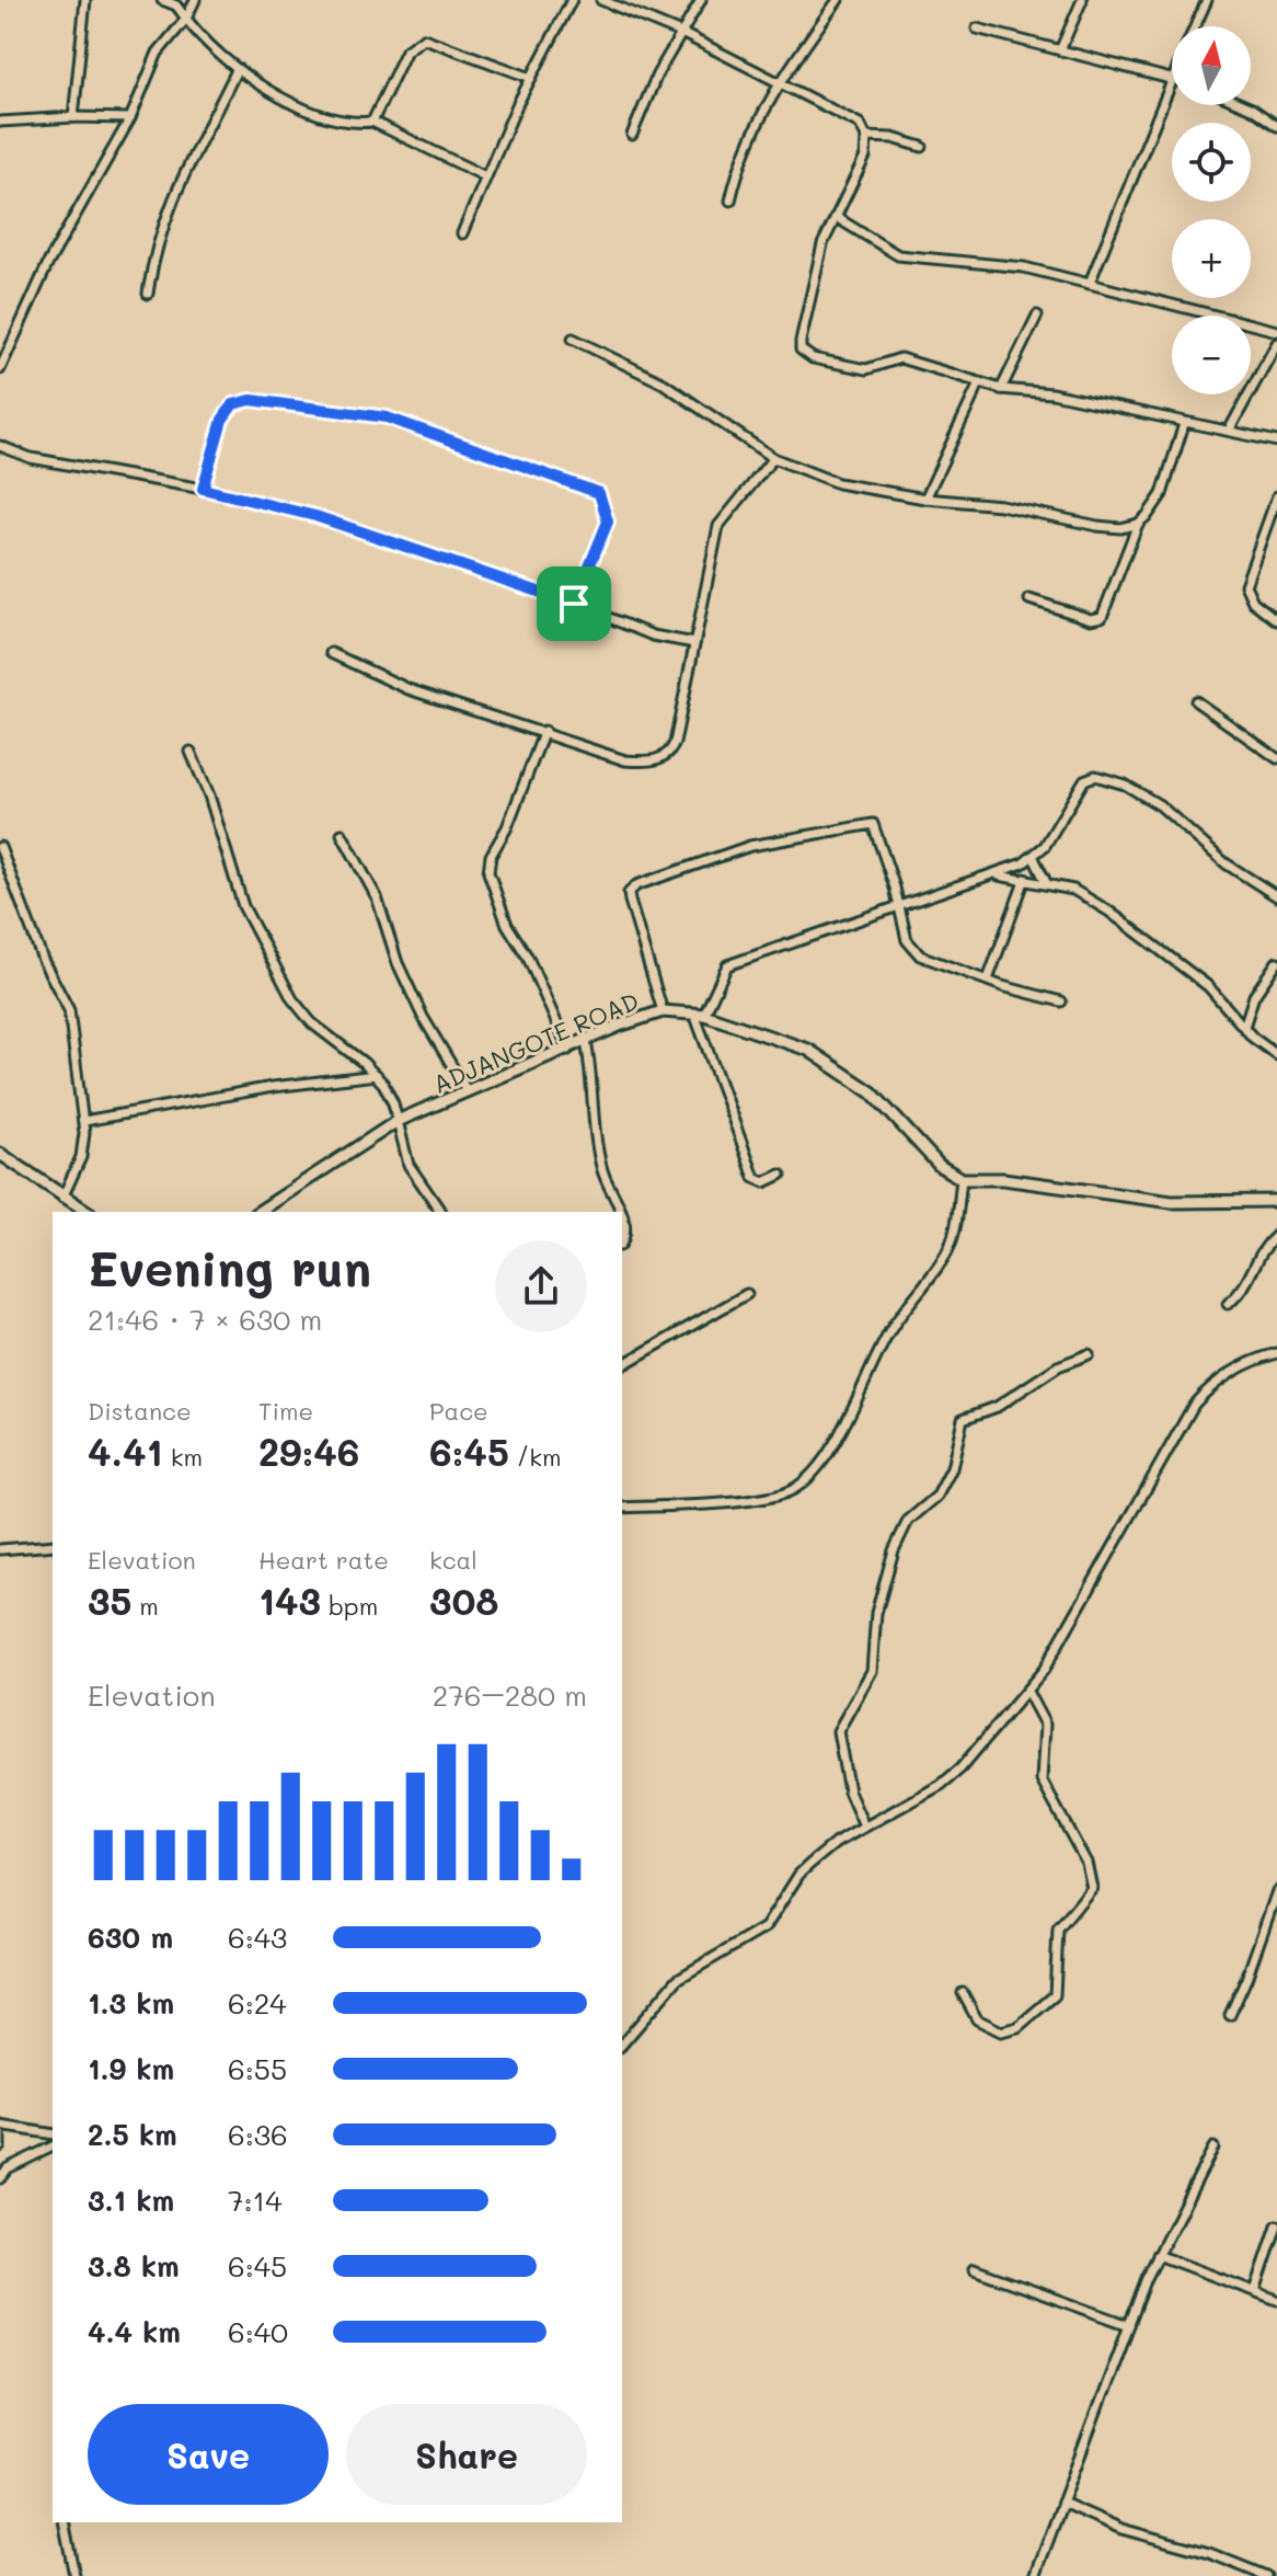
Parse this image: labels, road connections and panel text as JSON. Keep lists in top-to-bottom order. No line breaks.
{"streets":{"street":["ADJANGOTE ROAD"]},"north":"top","page":{"map_buttons":["+","−"],"heading":["Evening run","21:46 · 7 × 630 m"],"stats":[["Distance","4.41 km"],["Time","29:46"],["Pace","6:45 /km"],["Elevation","35 m"],["Heart rate","143 bpm"],["kcal","308"]],"chart":["Elevation","276–280 m"],"list":[{"name":"630 m","note":"6:43"},{"name":"1.3 km","note":"6:24"},{"name":"1.9 km","note":"6:55"},{"name":"2.5 km","note":"6:36"},{"name":"3.1 km","note":"7:14"},{"name":"3.8 km","note":"6:45"},{"name":"4.4 km","note":"6:40"}],"buttons":["Save","Share"]}}
